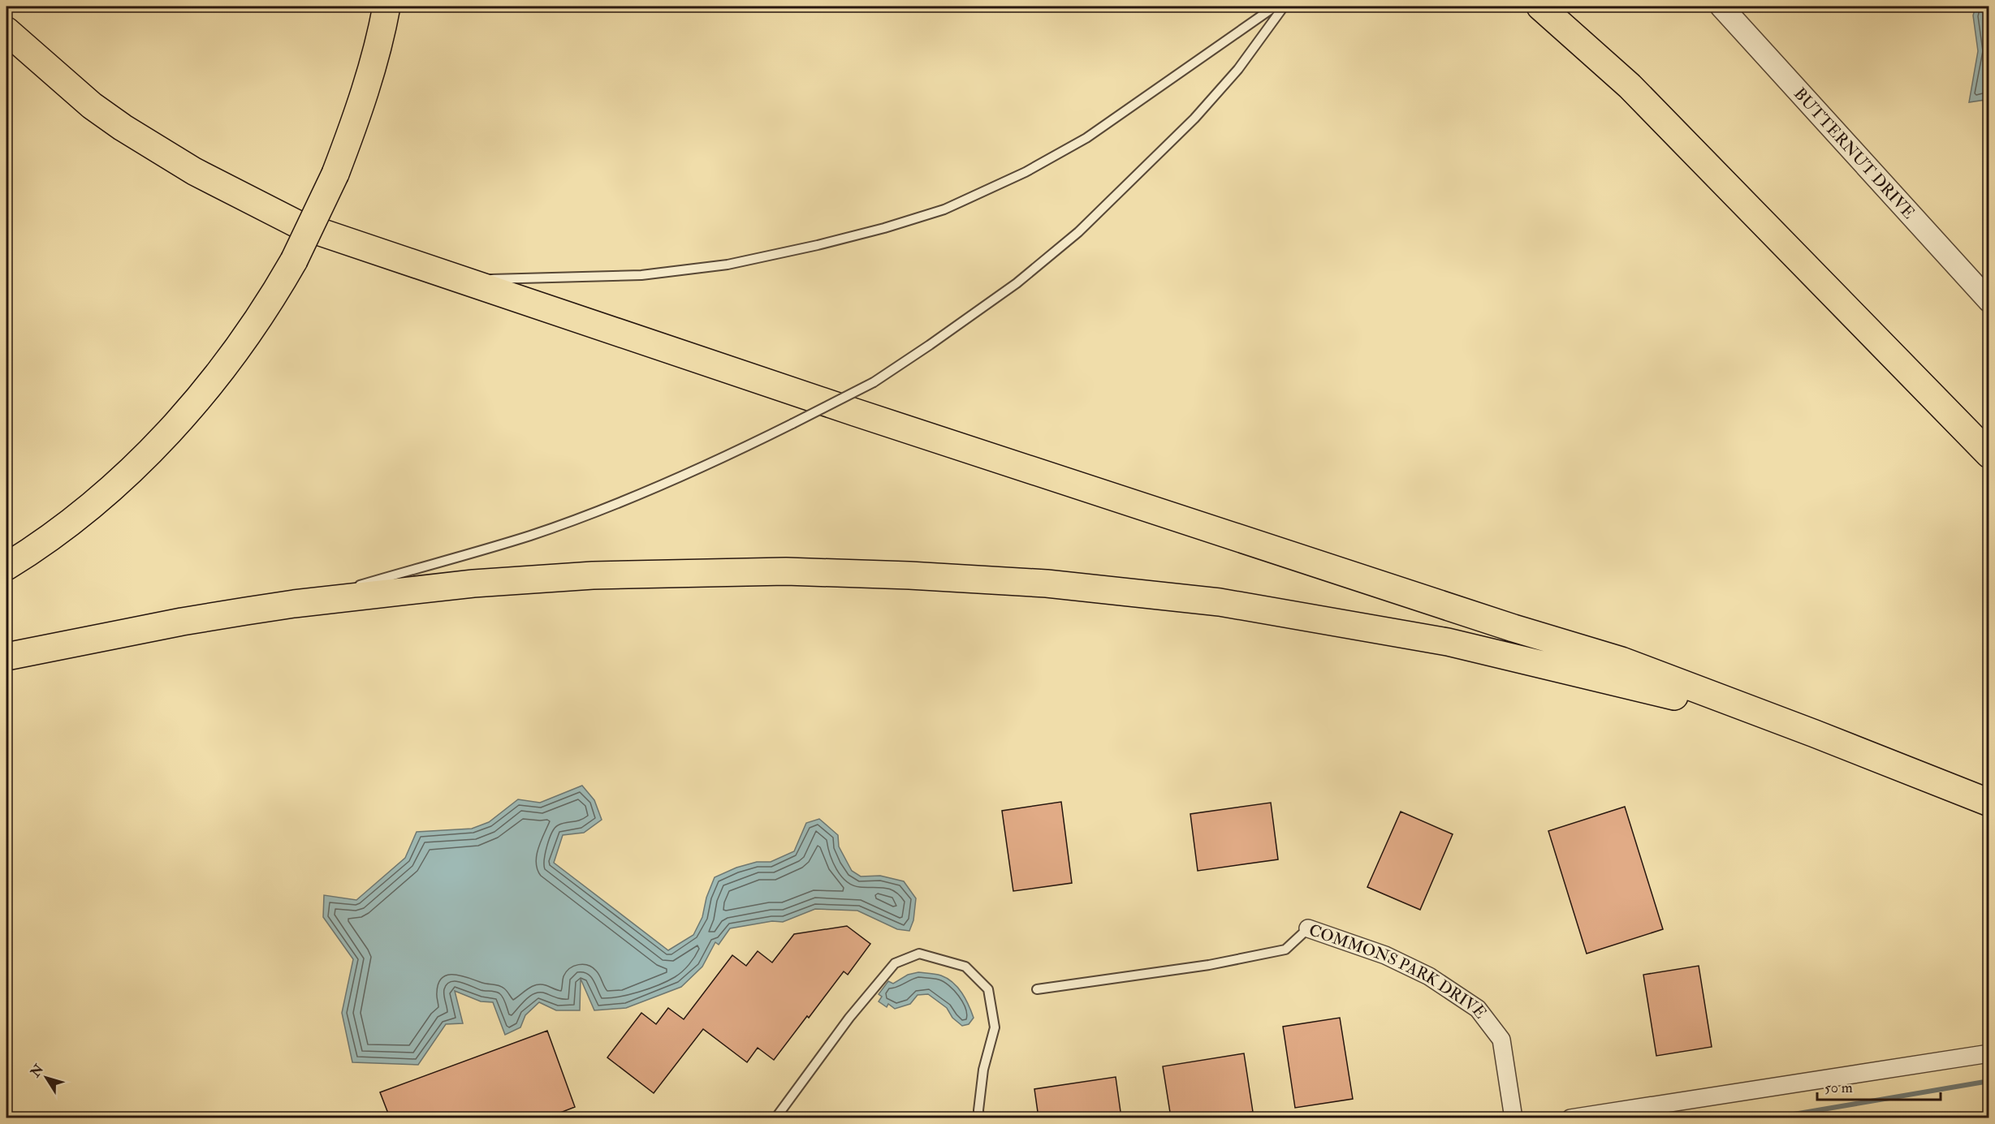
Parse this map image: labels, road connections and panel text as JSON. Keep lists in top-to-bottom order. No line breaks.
{"streets":{"street":["BUTTERNUT DRIVE","COMMONS PARK DRIVE"]},"scale_bar":"50 m","north":"top left"}
